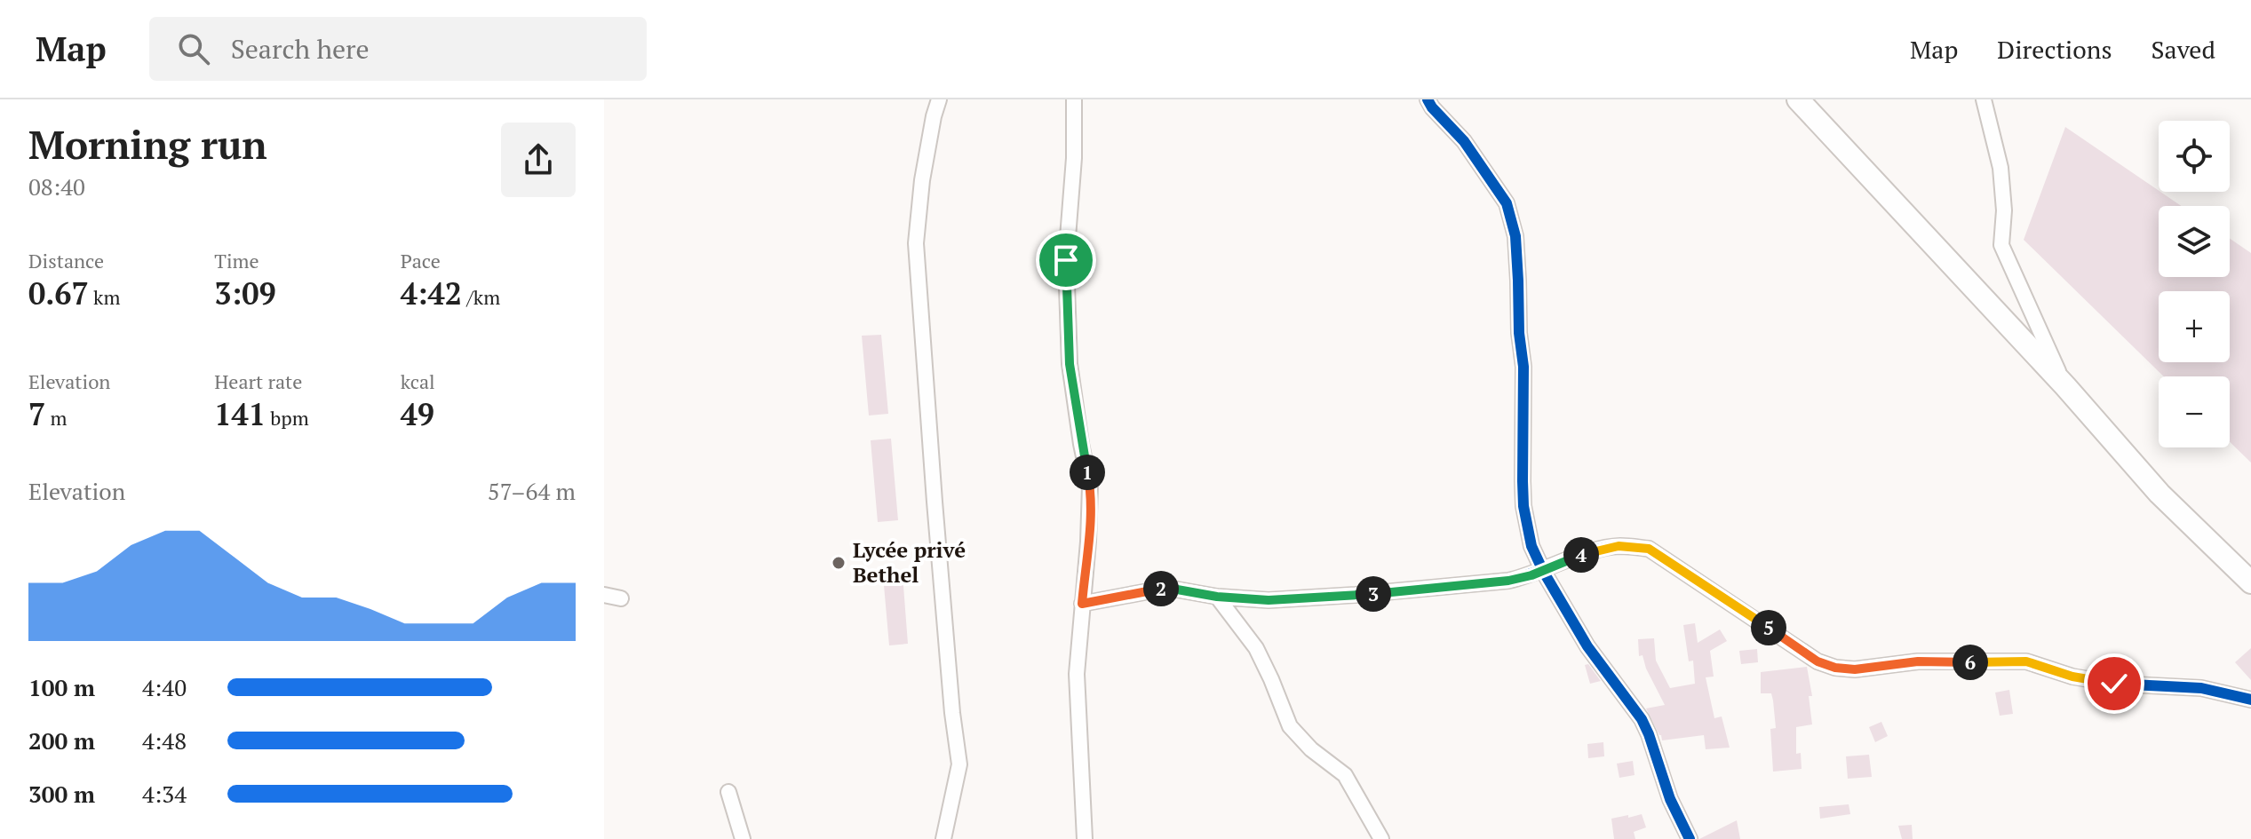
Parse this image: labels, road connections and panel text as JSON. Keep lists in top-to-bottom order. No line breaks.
{"places":["Lycée privé Bethel"],"page":{"header":"Map","search":"Search here","nav":["Map","Directions","Saved"],"heading":["Morning run","08:40"],"map_buttons":["+","−"],"stats":[["Distance","0.67 km"],["Time","3:09"],["Pace","4:42 /km"],["Elevation","7 m"],["Heart rate","141 bpm"],["kcal","49"]],"pins":["1","4","2","3","5","6"],"chart":["Elevation","57–64 m"],"list":[{"name":"100 m","note":"4:40"},{"name":"200 m","note":"4:48"},{"name":"300 m","note":"4:34"}]}}
